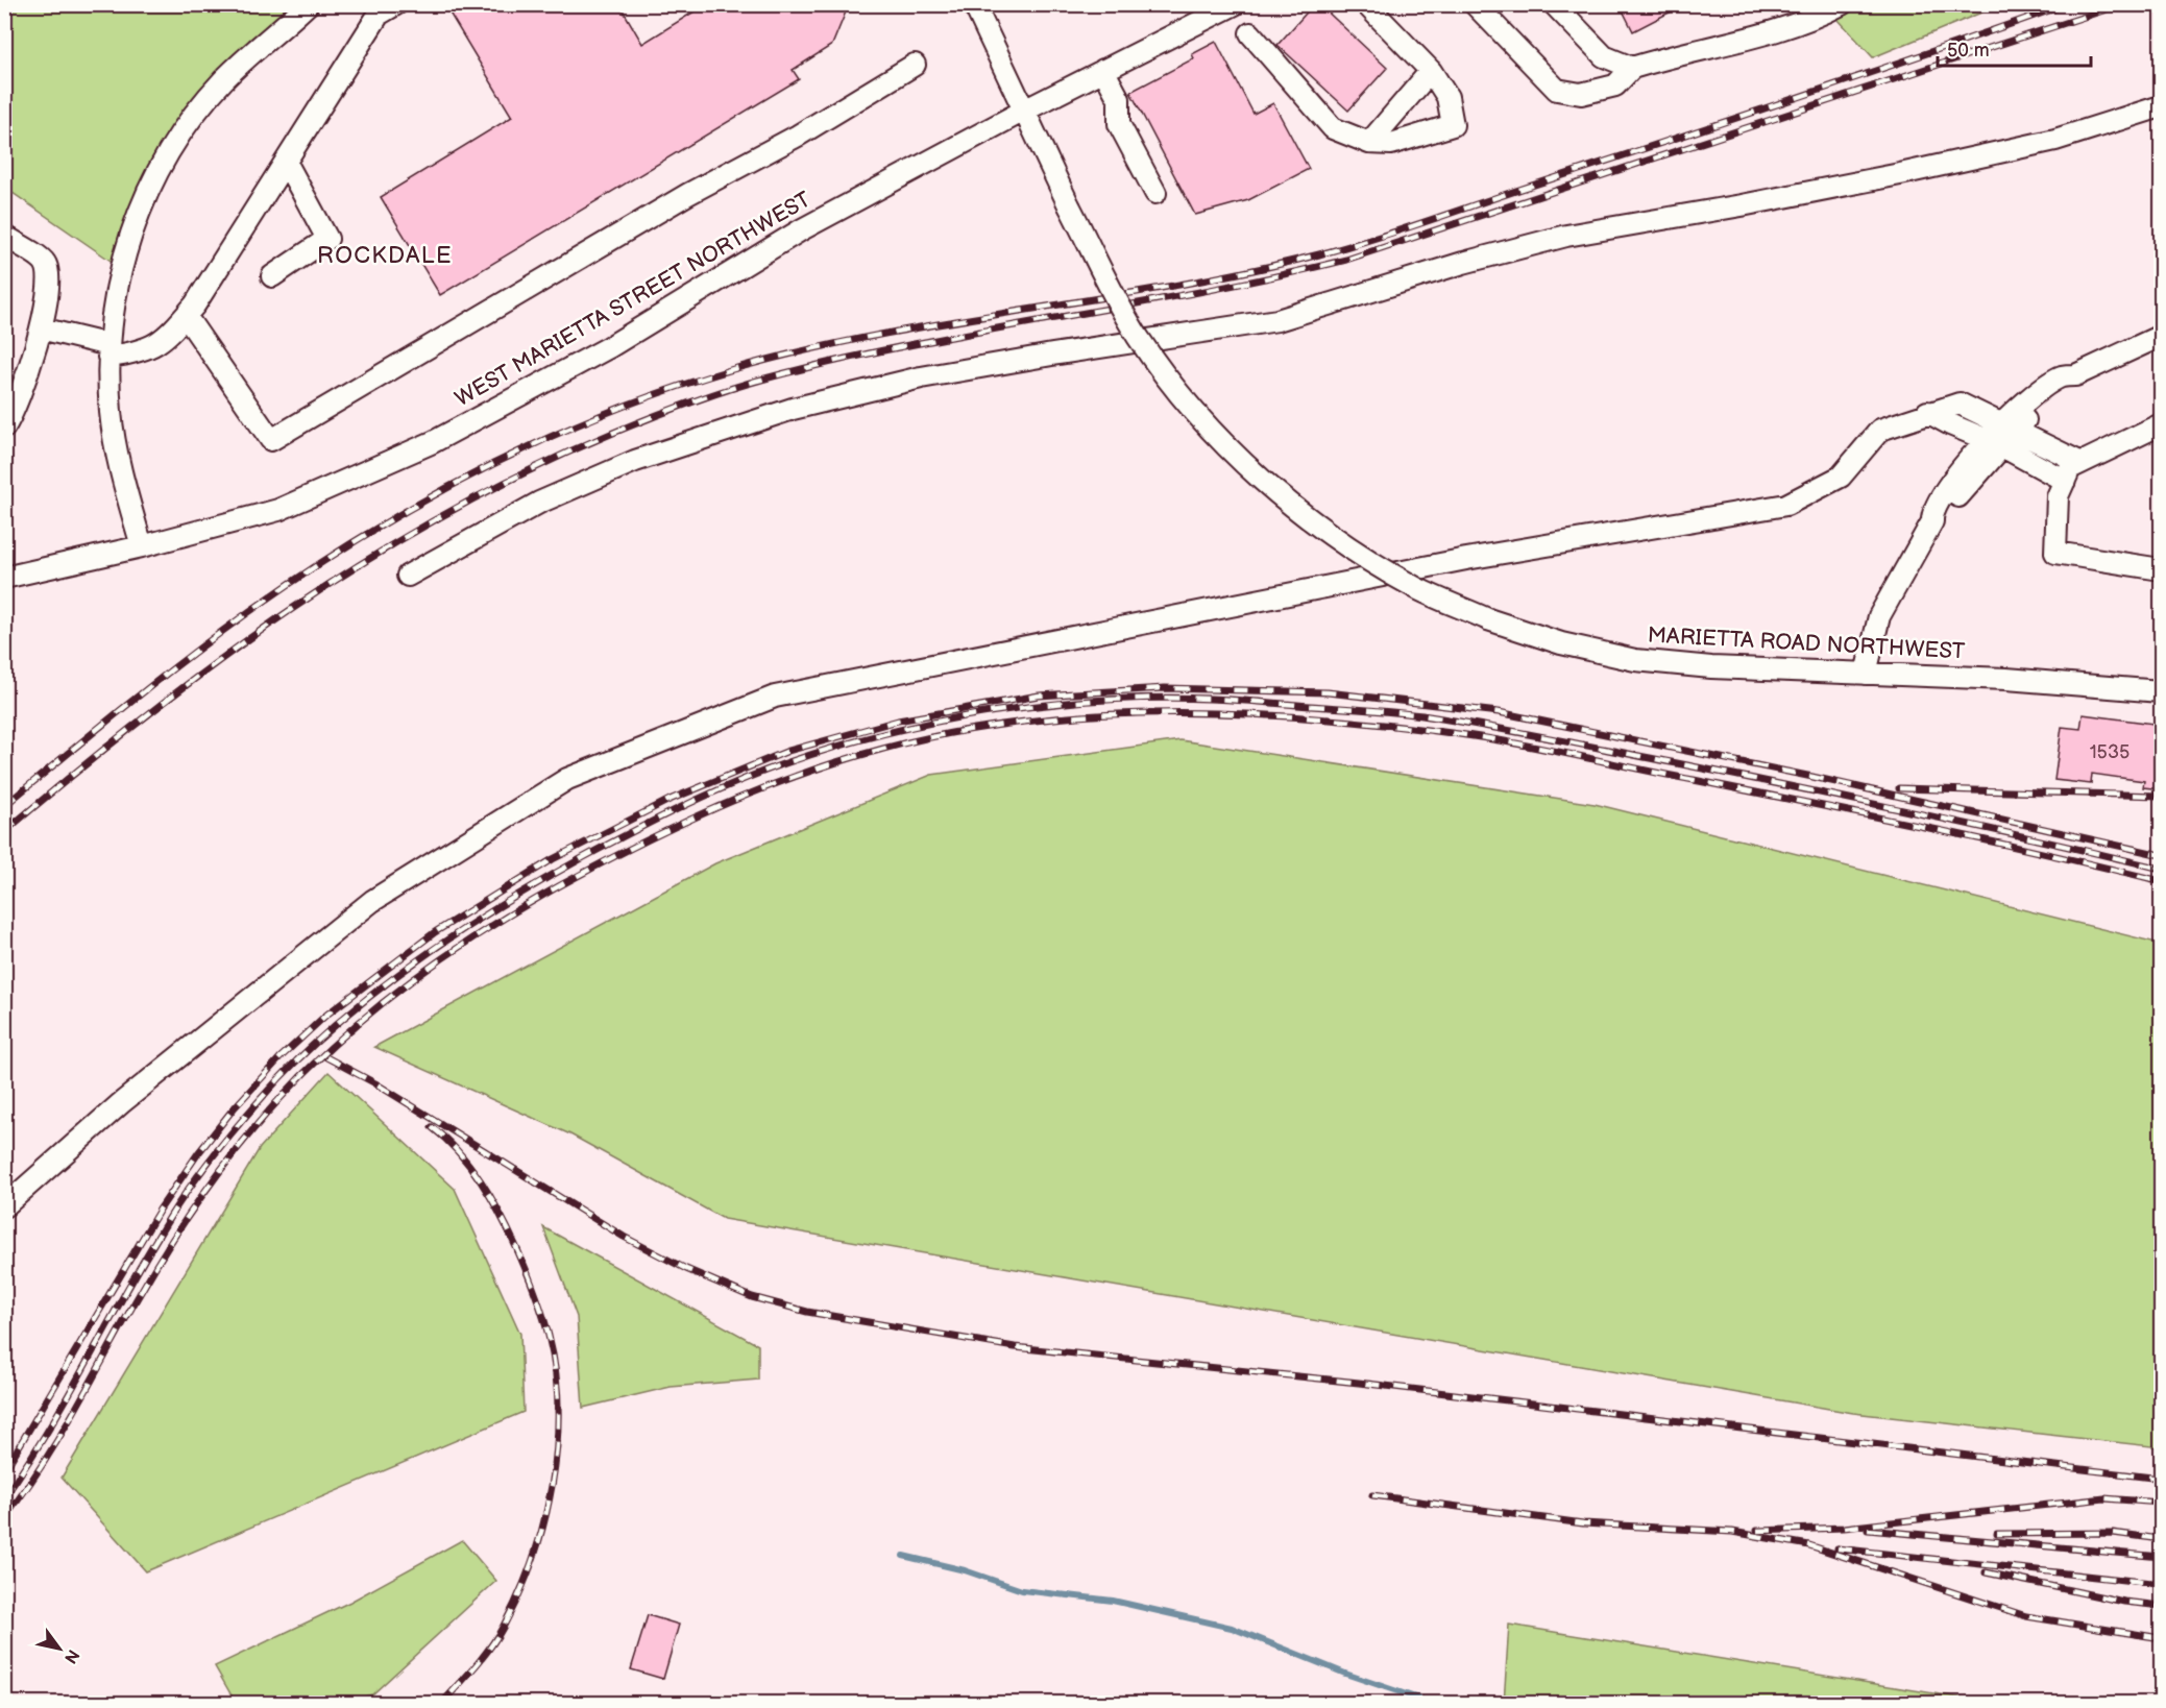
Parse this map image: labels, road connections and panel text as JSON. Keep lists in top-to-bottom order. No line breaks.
{"streets":{"street":["WEST MARIETTA STREET NORTHWEST","MARIETTA ROAD NORTHWEST"]},"crossings":[["WEST MARIETTA STREET NORTHWEST","MARIETTA ROAD NORTHWEST"]],"districts":["ROCKDALE"],"house_numbers":["1535"],"scale_bar":"50 m","north":"bottom right"}
